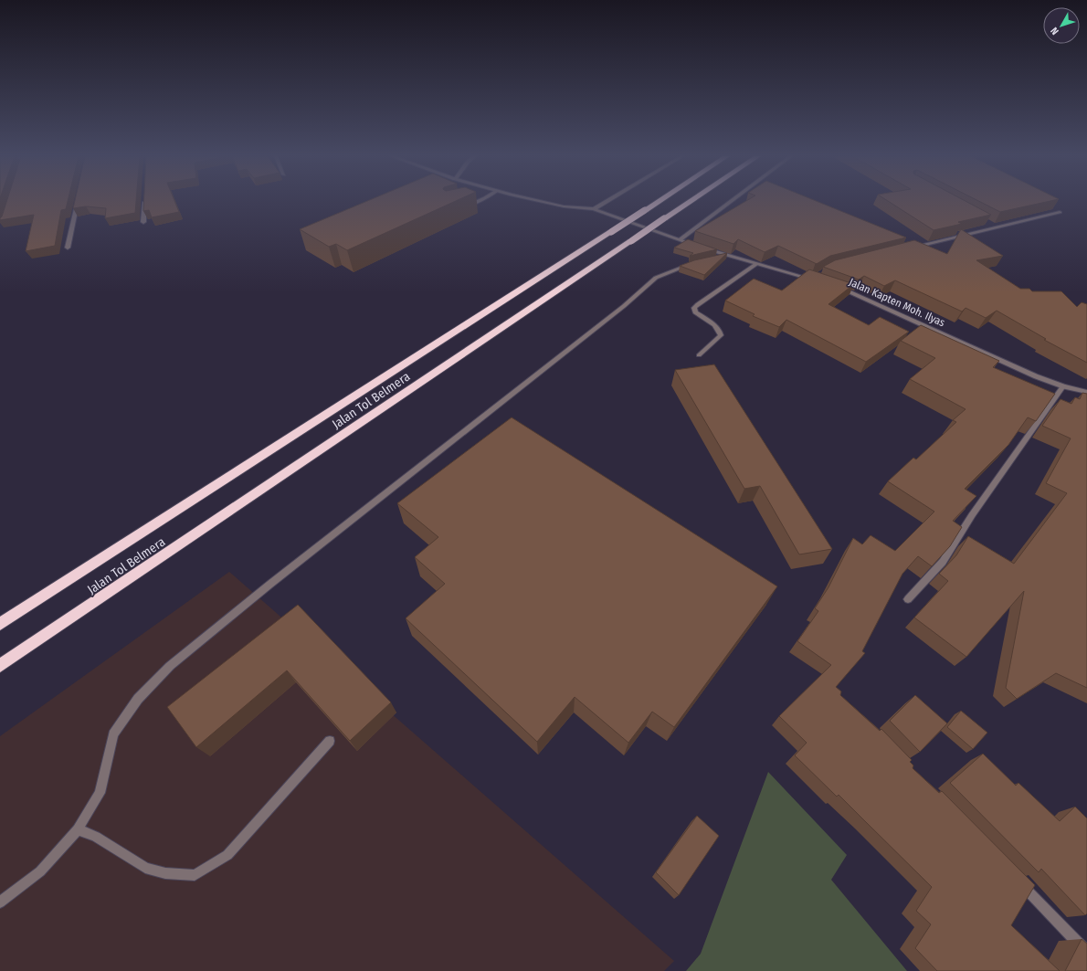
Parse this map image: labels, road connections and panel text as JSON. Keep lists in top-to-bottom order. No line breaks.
{"streets":{"highway":["Jalan Tol Belmera"],"street":["Jalan Kapten Moh. Ilyas"]},"north":"bottom left"}
